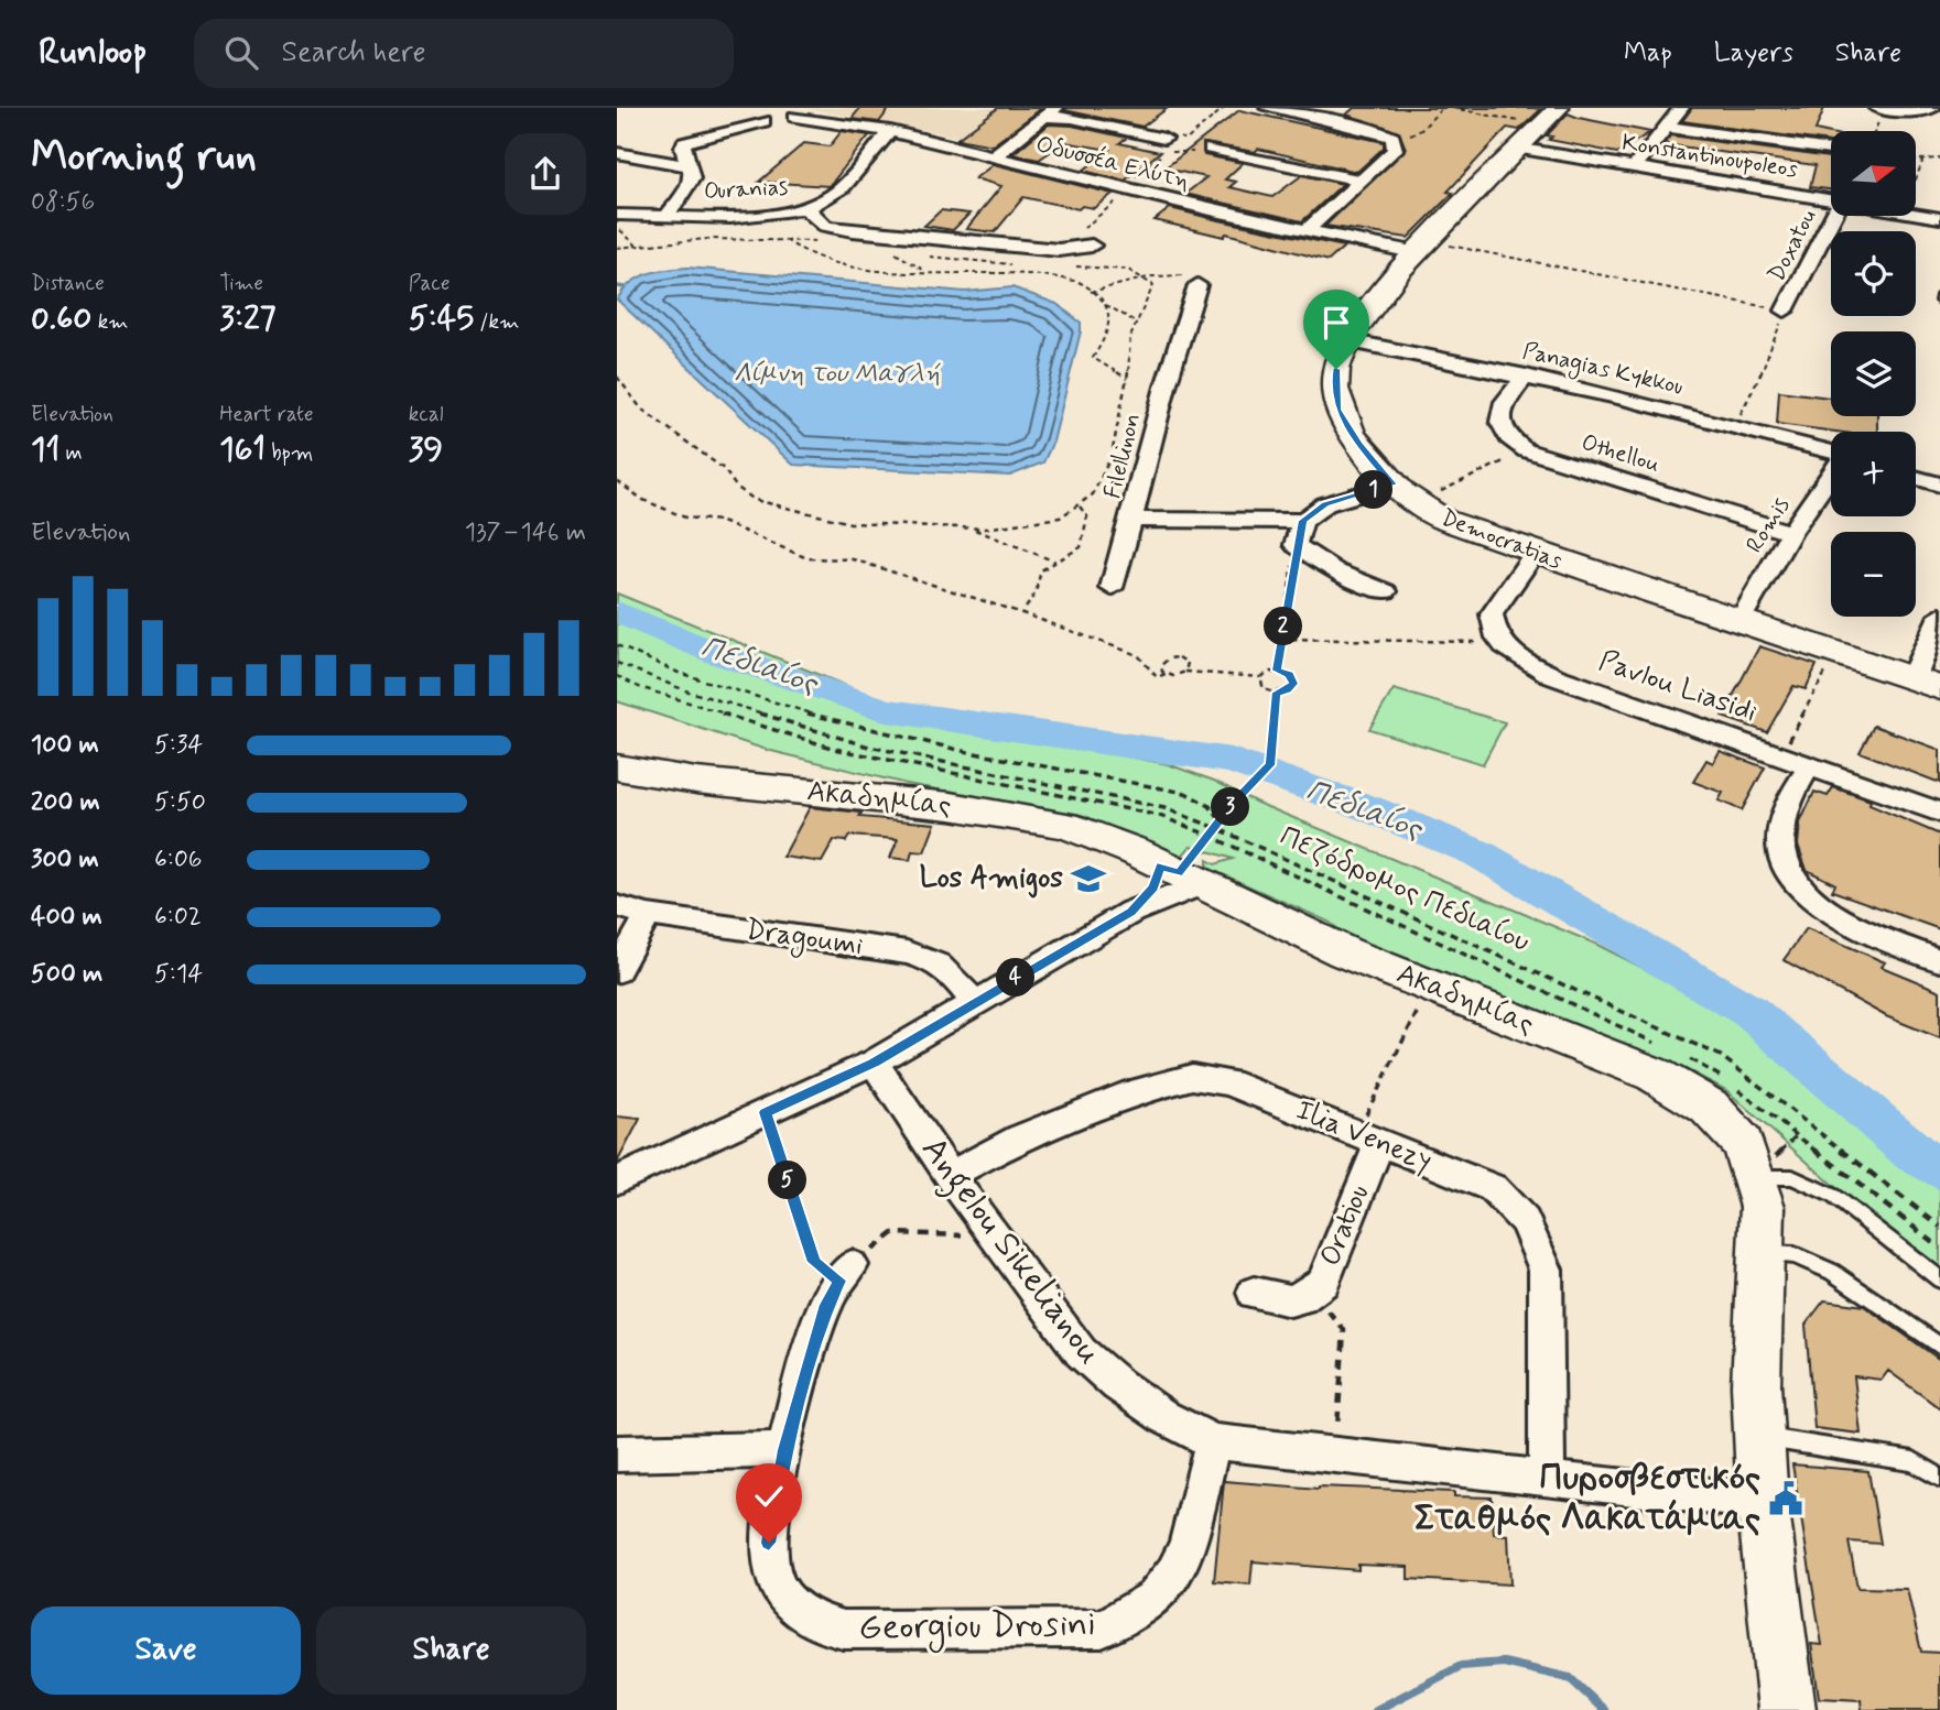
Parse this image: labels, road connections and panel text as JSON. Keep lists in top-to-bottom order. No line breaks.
{"streets":{"street":["Konstantinoupoleos","Οδυσσέα Ελύτη","Ouranias","Doxatou","Panagias Kykkou","Othellou","Filellinon","Romis","Democratias","Pavlou Liasidi","Ακαδημίας","Dragoumi","Ilia Venezy","Oratiou","Angelou Sikelianou","Georgiou Drosini"],"path":["Πεζόδρομος Πεδιαίου"]},"crossings":[["Konstantinoupoleos","Democratias"],["Οδυσσέα Ελύτη","Ouranias"],["Οδυσσέα Ελύτη","Democratias"],["Panagias Kykkou","Democratias"],["Othellou","Romis"],["Romis","Democratias"],["Ακαδημίας","Angelou Sikelianou"],["Ilia Venezy","Oratiou"],["Ilia Venezy","Angelou Sikelianou"],["Angelou Sikelianou","Georgiou Drosini"]],"water":["Λίμνη του Μαγλή","Πεδιαίος"],"places":{"school or university":["Los Amigos"],"public building":["Πυροσβεστικός Σταθμός Λακατάμιας"]},"north":"right","page":{"header":"Runloop","search":"Search here","nav":["Map","Layers","Share"],"heading":["Morning run","08:56"],"map_buttons":["+","−"],"stats":[["Distance","0.60 km"],["Time","3:27"],["Pace","5:45 /km"],["Elevation","11 m"],["Heart rate","161 bpm"],["kcal","39"]],"pins":["1","2","3","4","5"],"chart":["Elevation","137–146 m"],"list":[{"name":"100 m","note":"5:34"},{"name":"200 m","note":"5:50"},{"name":"300 m","note":"6:06"},{"name":"400 m","note":"6:02"},{"name":"500 m","note":"5:14"}],"buttons":["Save","Share"]}}
